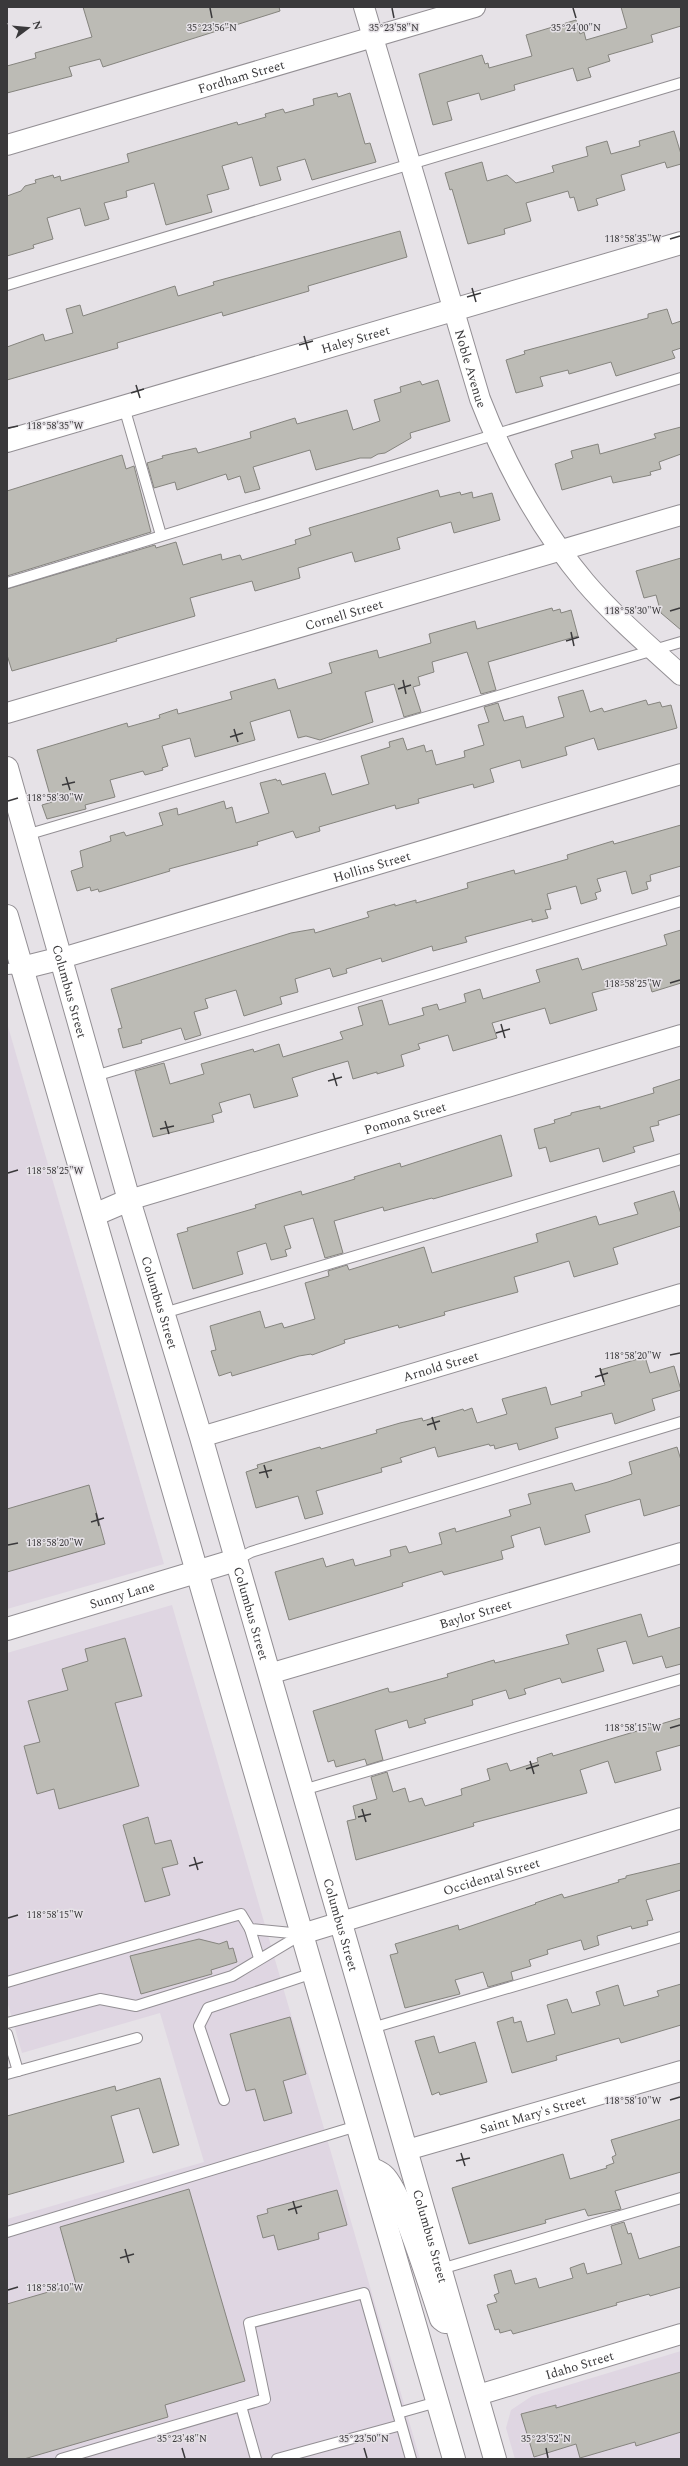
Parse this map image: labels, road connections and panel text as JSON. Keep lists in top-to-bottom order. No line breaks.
{"streets":{"main road":["Haley Street","Columbus Street","Sunny Lane"],"street":["Fordham Street","Noble Avenue","Cornell Street","Hollins Street","Pomona Street","Arnold Street","Baylor Street","Occidental Street","Saint Mary's Street","Idaho Street"]},"crossings":[["Fordham Street","Noble Avenue"],["Haley Street","Noble Avenue"],["Noble Avenue","Cornell Street"],["Hollins Street","Columbus Street"],["Columbus Street","Pomona Street"],["Columbus Street","Arnold Street"],["Columbus Street","Sunny Lane"],["Columbus Street","Baylor Street"],["Columbus Street","Occidental Street"],["Columbus Street","Saint Mary's Street"],["Columbus Street","Idaho Street"]],"north":"right","coordinates":["35°23'56\"N","35°23'58\"N","35°24'00\"N","118°58'35\"W","118°58'30\"W","118°58'25\"W","118°58'20\"W","118°58'15\"W","118°58'10\"W","35°23'48\"N","35°23'50\"N","35°23'52\"N"]}
